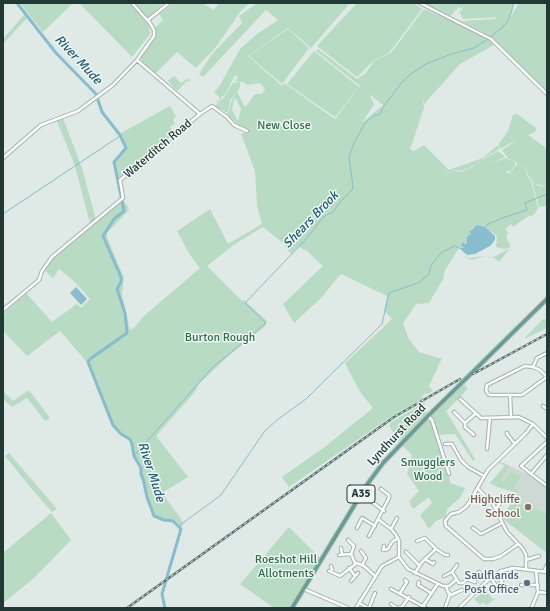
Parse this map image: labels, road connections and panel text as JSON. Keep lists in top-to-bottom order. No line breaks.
{"streets":{"main road":["Lyndhurst Road","A35"],"street":["Waterditch Road"]},"water":["River Mude","Shears Brook"],"parks":["New Close","Burton Rough","Smugglers Wood","Roeshot Hill Allotments"],"places":["Highcliffe School","Saulflands Post Office"]}
